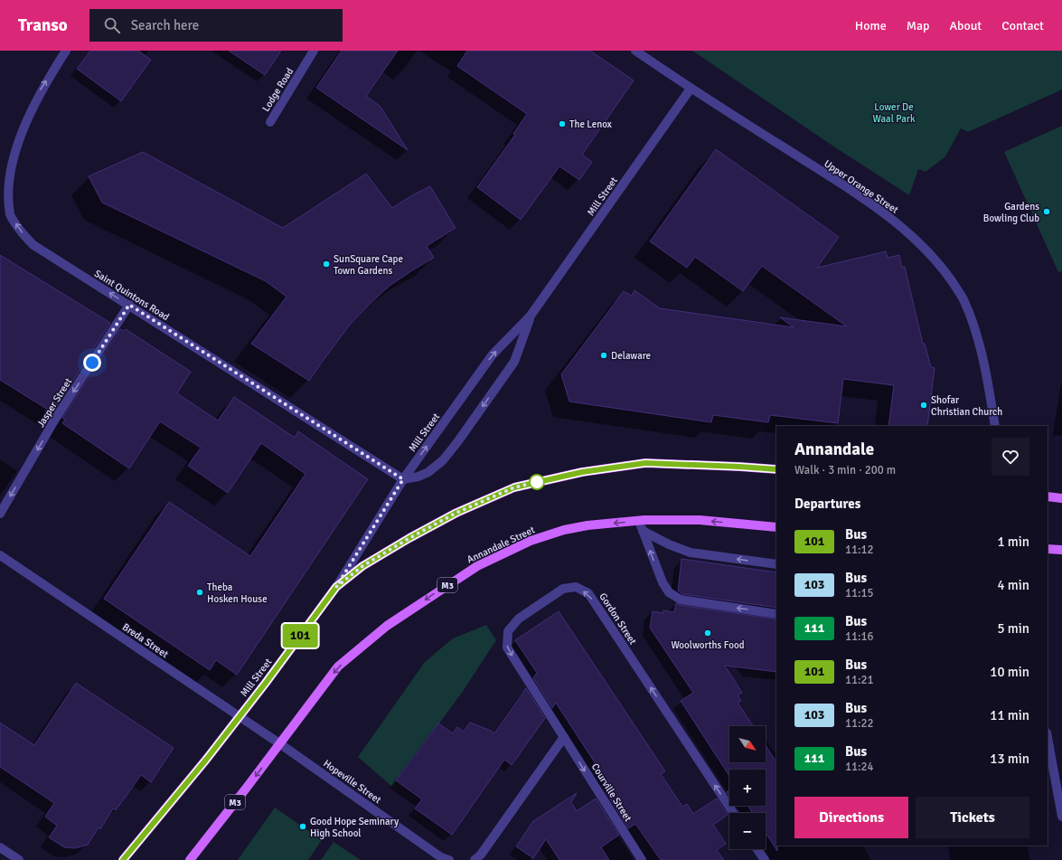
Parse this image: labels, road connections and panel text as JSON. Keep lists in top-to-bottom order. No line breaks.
{"streets":{"main road":["Mill Street","Annandale Street","M3"],"street":["Lodge Road","Upper Orange Street","Saint Quintons Road","Jasper Street","Gordon Street","Breda Street","Hopeville Street","Courville Street"]},"crossings":[["Upper Orange Street","Mill Street"],["Mill Street","Saint Quintons Road"],["Mill Street","Breda Street"],["Saint Quintons Road","Jasper Street"],["Annandale Street","M3"],["Annandale Street","Breda Street"],["Annandale Street","Hopeville Street"],["M3","Breda Street"],["M3","Hopeville Street"],["Gordon Street","Courville Street"],["Breda Street","Hopeville Street"]],"one_way":["Jasper Street","Courville Street"],"parks":["Lower De Waal Park"],"places":["The Lenox","Gardens Bowling Club","SunSquare Cape Town Gardens","Delaware","Shofar Christian Church","Theba Hosken House","Woolworths Food","Good Hope Seminary High School"],"lines":["bus line 101"],"north":"bottom right","page":{"header":"Transo","search":"Search here","nav":["Home","Map","About","Contact"],"on_map":"101","heading":[["Annandale","Walk · 3 min · 200 m"],"Departures"],"list":[{"mark":"101","name":"Bus","note":"11:12","value":"1 min"},{"mark":"103","name":"Bus","note":"11:15","value":"4 min"},{"mark":"111","name":"Bus","note":"11:16","value":"5 min"},{"mark":"101","name":"Bus","note":"11:21","value":"10 min"},{"mark":"103","name":"Bus","note":"11:22","value":"11 min"},{"mark":"111","name":"Bus","note":"11:24","value":"13 min"}],"map_buttons":["+","−"],"buttons":["Directions","Tickets"]}}
